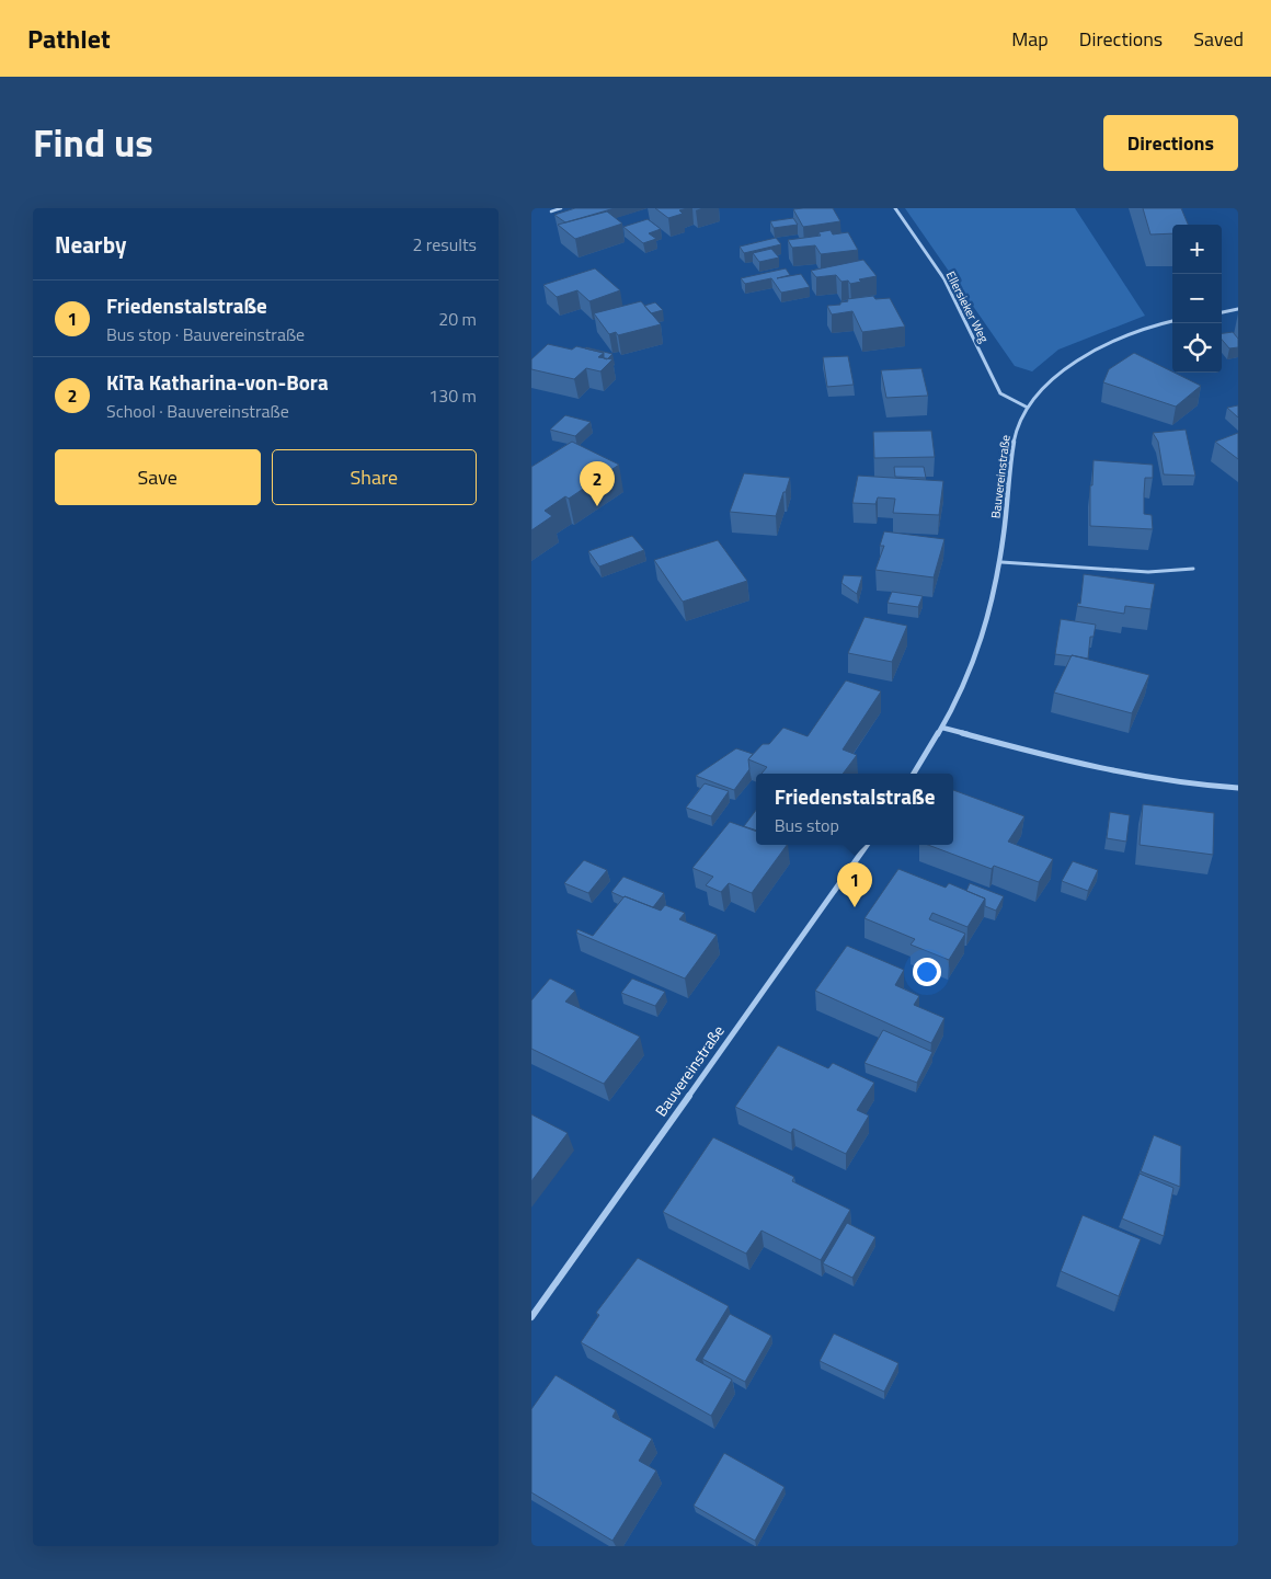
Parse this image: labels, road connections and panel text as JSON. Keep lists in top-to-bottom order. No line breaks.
{"streets":{"street":["Ellersieker Weg","Bauvereinstraße"]},"crossings":[["Ellersieker Weg","Bauvereinstraße"]],"page":{"header":"Pathlet","nav":["Map","Directions","Saved"],"title":"Find us","buttons":["Directions",["Save","Share"]],"heading":["Nearby","2 results"],"map_buttons":["+","−"],"list":[{"mark":"1","name":"Friedenstalstraße","note":"Bus stop · Bauvereinstraße","value":"20 m"},{"mark":"2","name":"KiTa Katharina-von-Bora","note":"School · Bauvereinstraße","value":"130 m"}],"pins":["2","1"],"popup":["Friedenstalstraße","Bus stop"]}}
